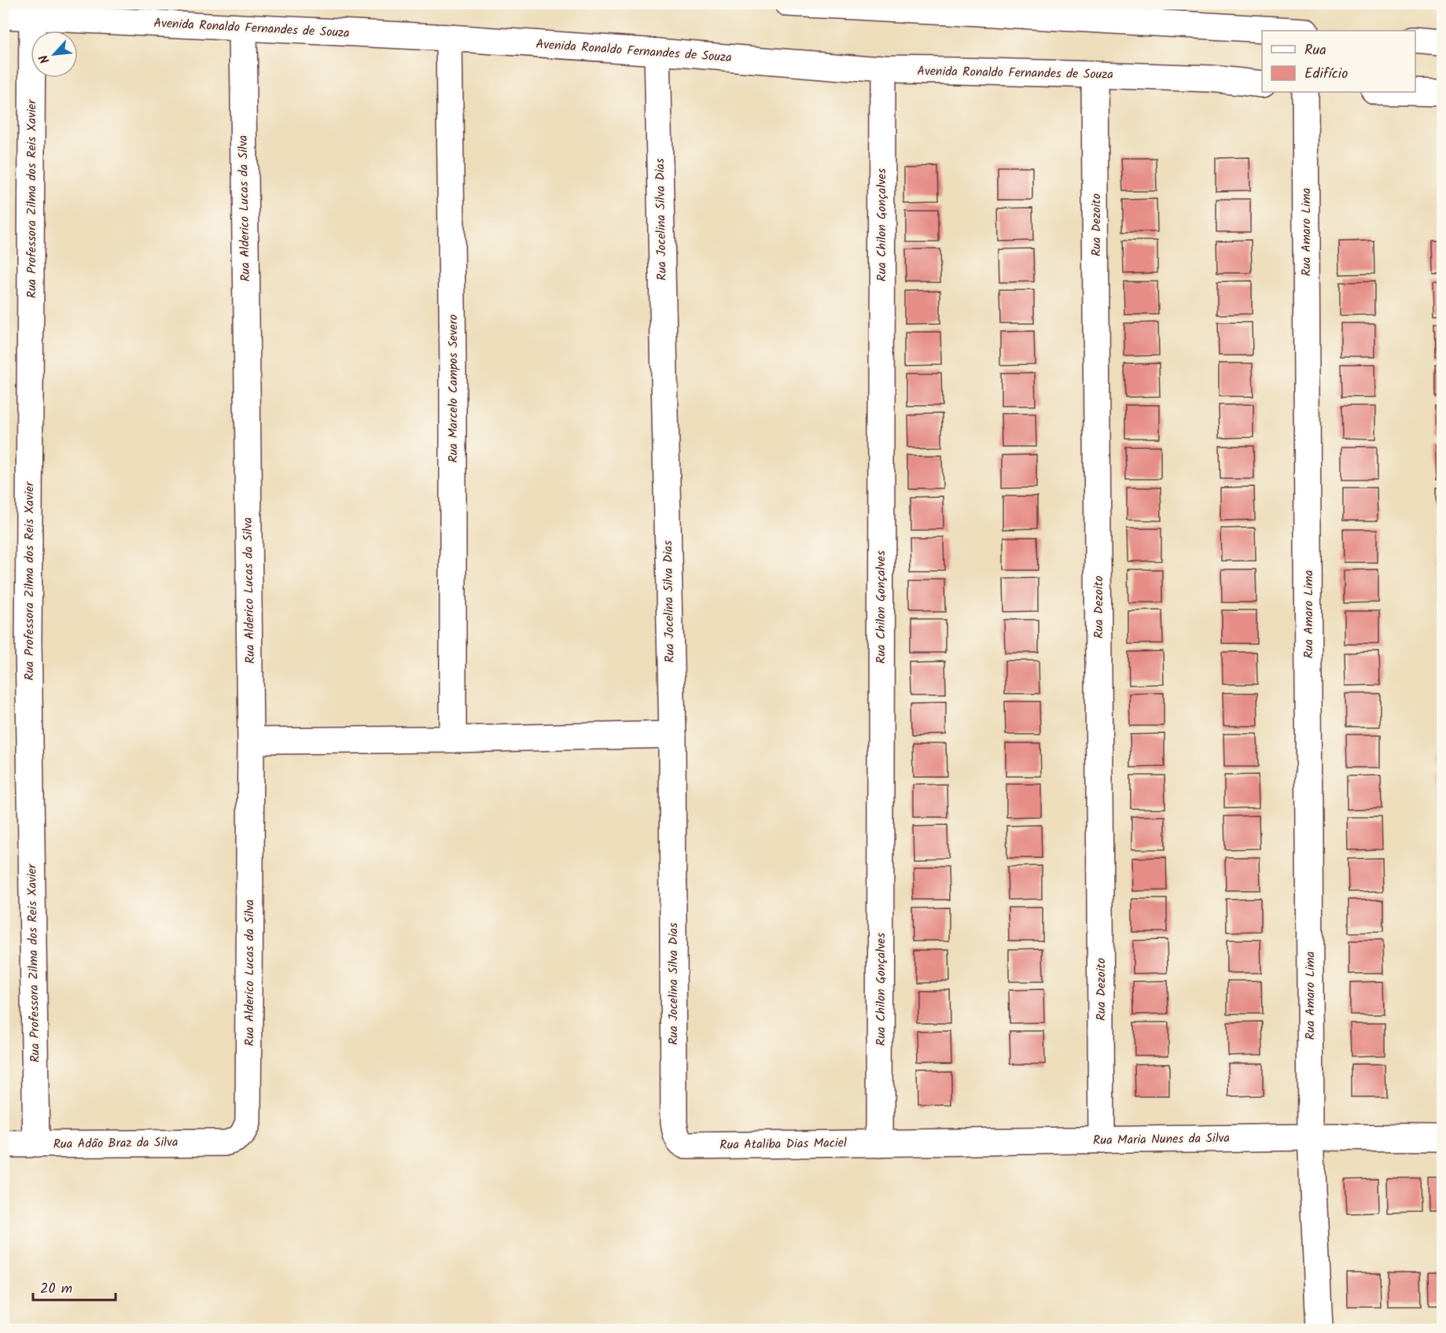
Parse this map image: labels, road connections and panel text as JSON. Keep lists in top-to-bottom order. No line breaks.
{"streets":{"street":["Avenida Ronaldo Fernandes de Souza","Rua Professora Zilma dos Reis Xavier","Rua Alderico Lucas da Silva","Rua Jocelina Silva Dias","Rua Chilon Gonçalves","Rua Dezoito","Rua Amaro Lima","Rua Marcelo Campos Severo","Rua Maria Nunes da Silva","Rua Adão Braz da Silva","Rua Ataliba Dias Maciel"]},"crossings":[["Avenida Ronaldo Fernandes de Souza","Rua Professora Zilma dos Reis Xavier"],["Avenida Ronaldo Fernandes de Souza","Rua Alderico Lucas da Silva"],["Avenida Ronaldo Fernandes de Souza","Rua Jocelina Silva Dias"],["Avenida Ronaldo Fernandes de Souza","Rua Chilon Gonçalves"],["Avenida Ronaldo Fernandes de Souza","Rua Dezoito"],["Avenida Ronaldo Fernandes de Souza","Rua Marcelo Campos Severo"],["Rua Professora Zilma dos Reis Xavier","Rua Adão Braz da Silva"],["Rua Alderico Lucas da Silva","Rua Adão Braz da Silva"],["Rua Jocelina Silva Dias","Rua Ataliba Dias Maciel"],["Rua Chilon Gonçalves","Rua Maria Nunes da Silva"],["Rua Chilon Gonçalves","Rua Ataliba Dias Maciel"],["Rua Dezoito","Rua Maria Nunes da Silva"],["Rua Amaro Lima","Rua Maria Nunes da Silva"],["Rua Maria Nunes da Silva","Rua Ataliba Dias Maciel"]],"legend":["Rua","Edifício"],"scale_bar":"20 m","north":"bottom left"}
